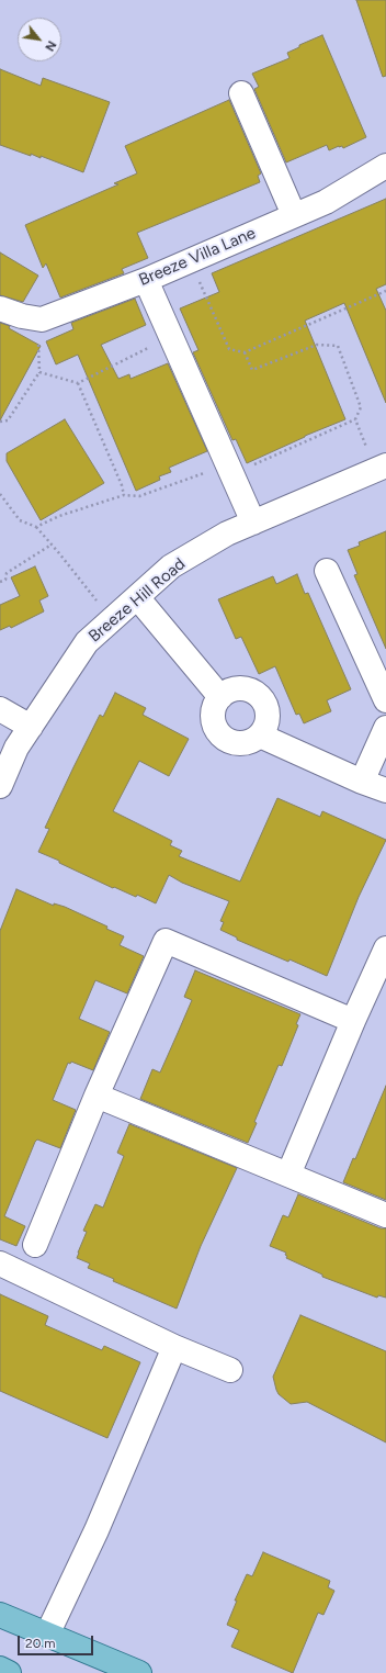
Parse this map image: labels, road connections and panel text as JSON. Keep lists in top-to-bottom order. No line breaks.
{"streets":{"street":["Breeze Villa Lane","Breeze Hill Road"]},"scale_bar":"20 m","north":"bottom right"}
